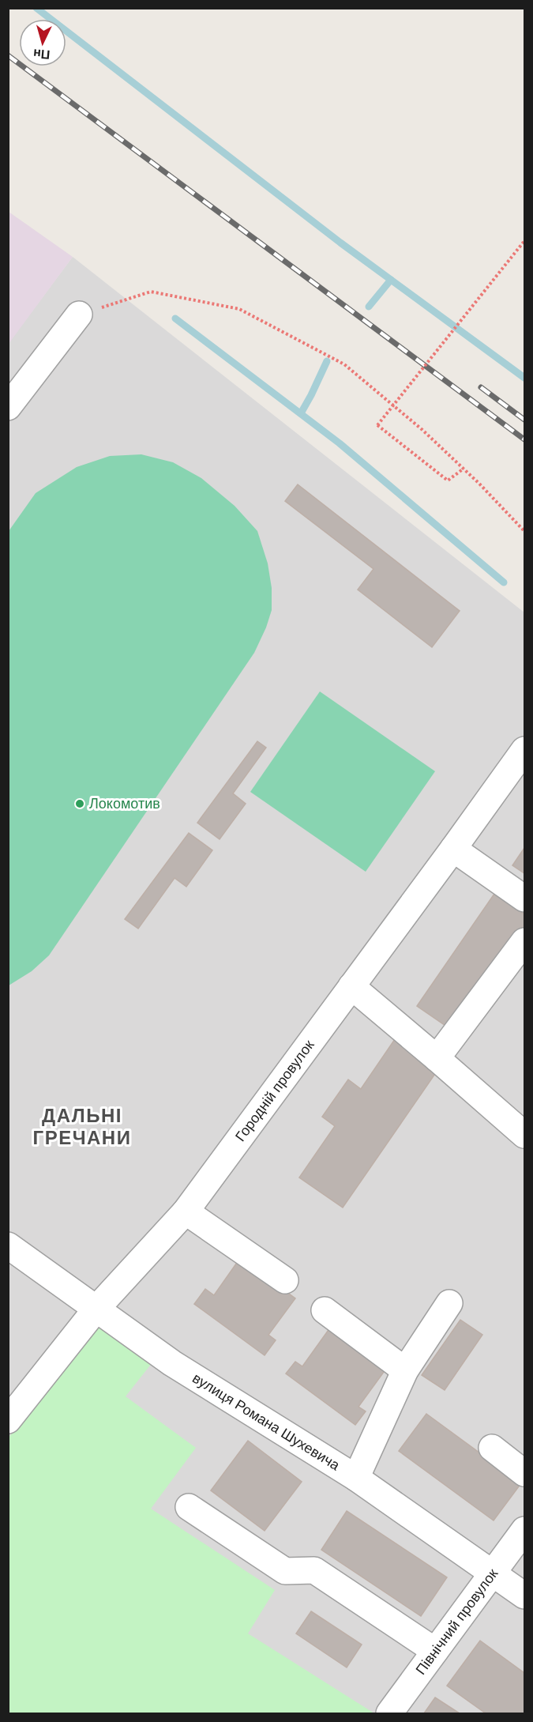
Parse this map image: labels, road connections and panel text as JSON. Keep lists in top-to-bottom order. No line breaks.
{"streets":{"street":["Городній провулок","вулиця Романа Шухевича","Північний провулок"]},"crossings":[["Городній провулок","вулиця Романа Шухевича"],["вулиця Романа Шухевича","Північний провулок"]],"districts":["ДАЛЬНІ ГРЕЧАНИ"],"places":["Локомотив"],"north":"bottom"}
